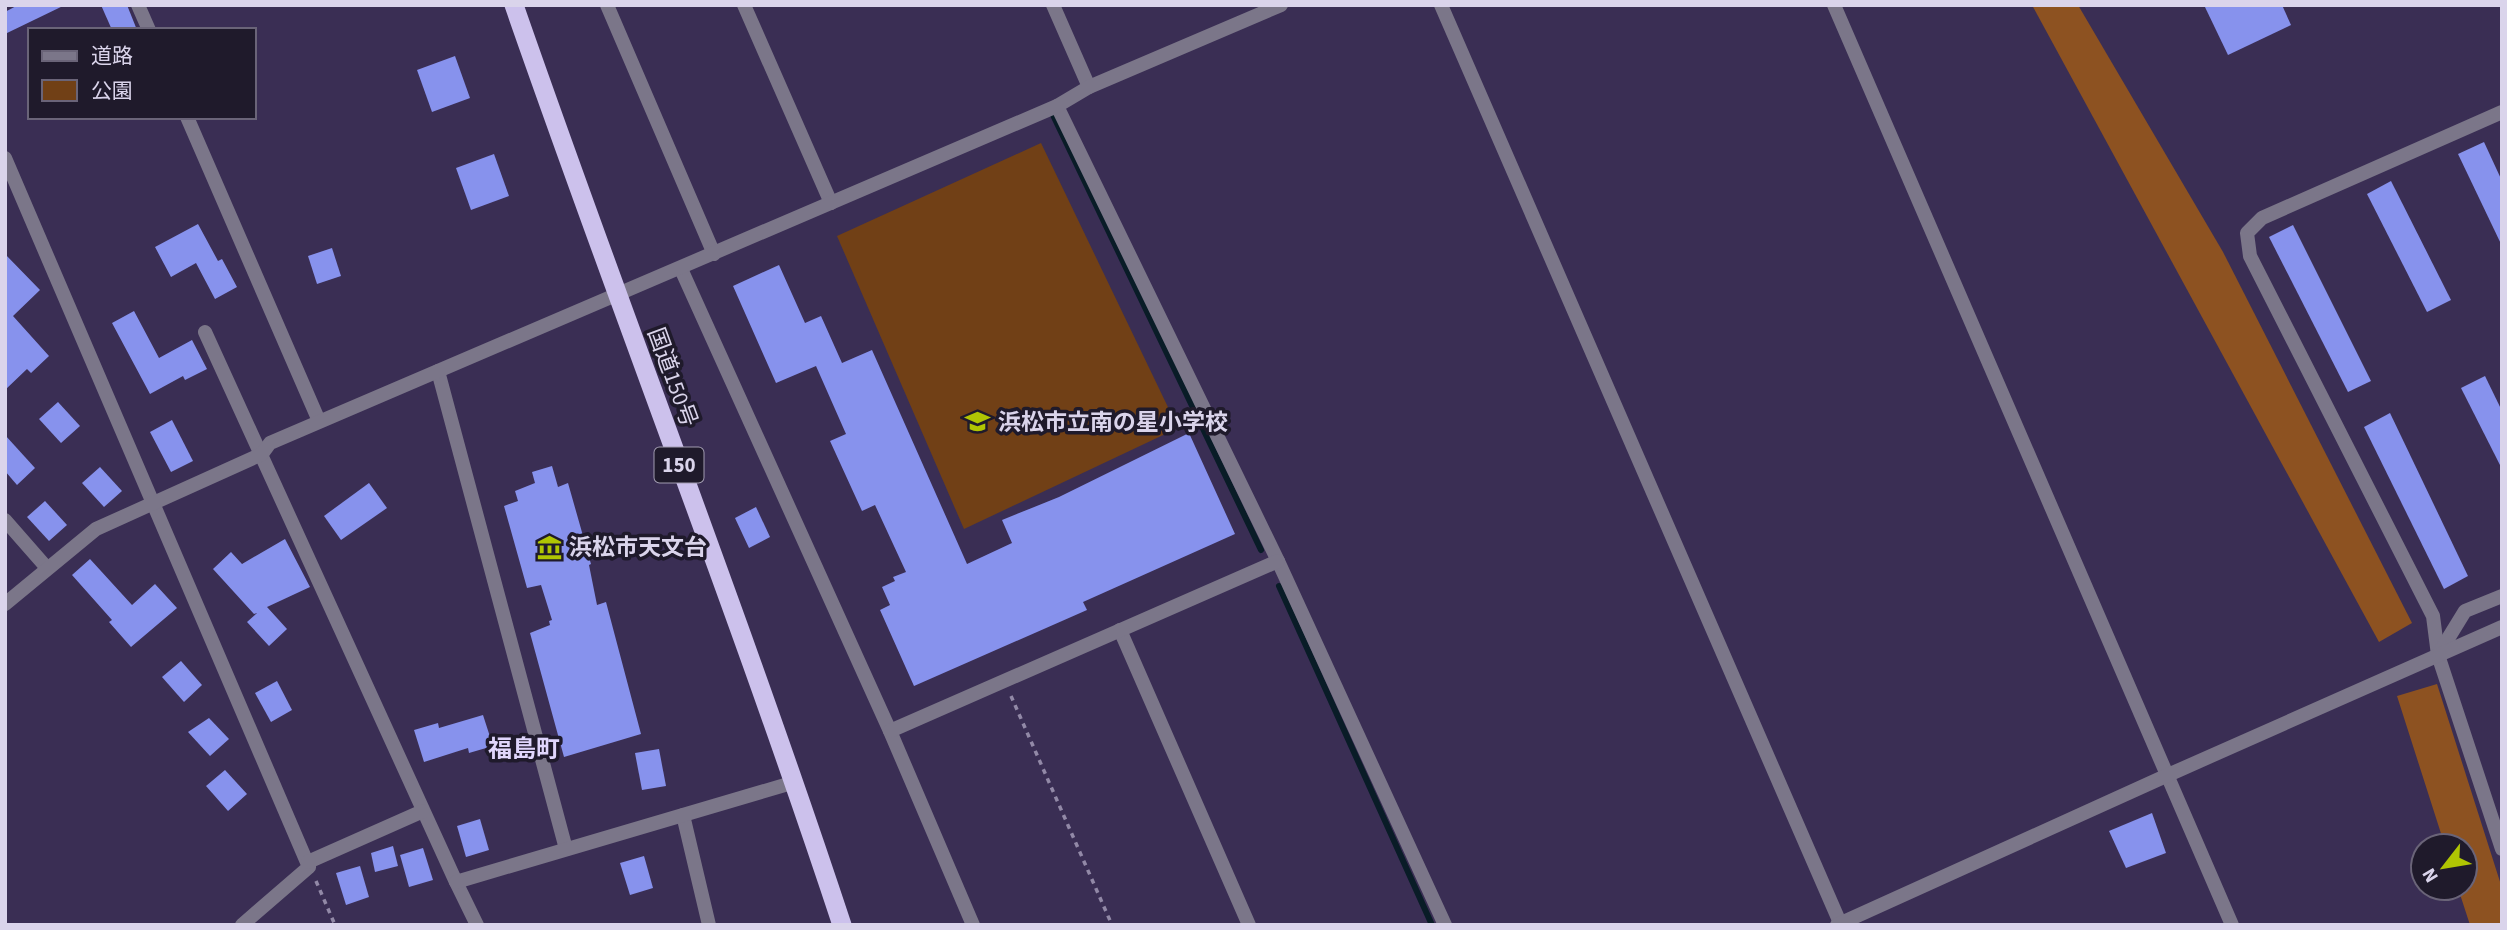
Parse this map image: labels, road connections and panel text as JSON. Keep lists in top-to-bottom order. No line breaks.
{"streets":{"highway":["国道150号","150"]},"districts":["福島町"],"places":{"school or university":["浜松市立南の星小学校"],"museum":["浜松市天文台"]},"legend":["道路","公園"],"north":"bottom left"}
